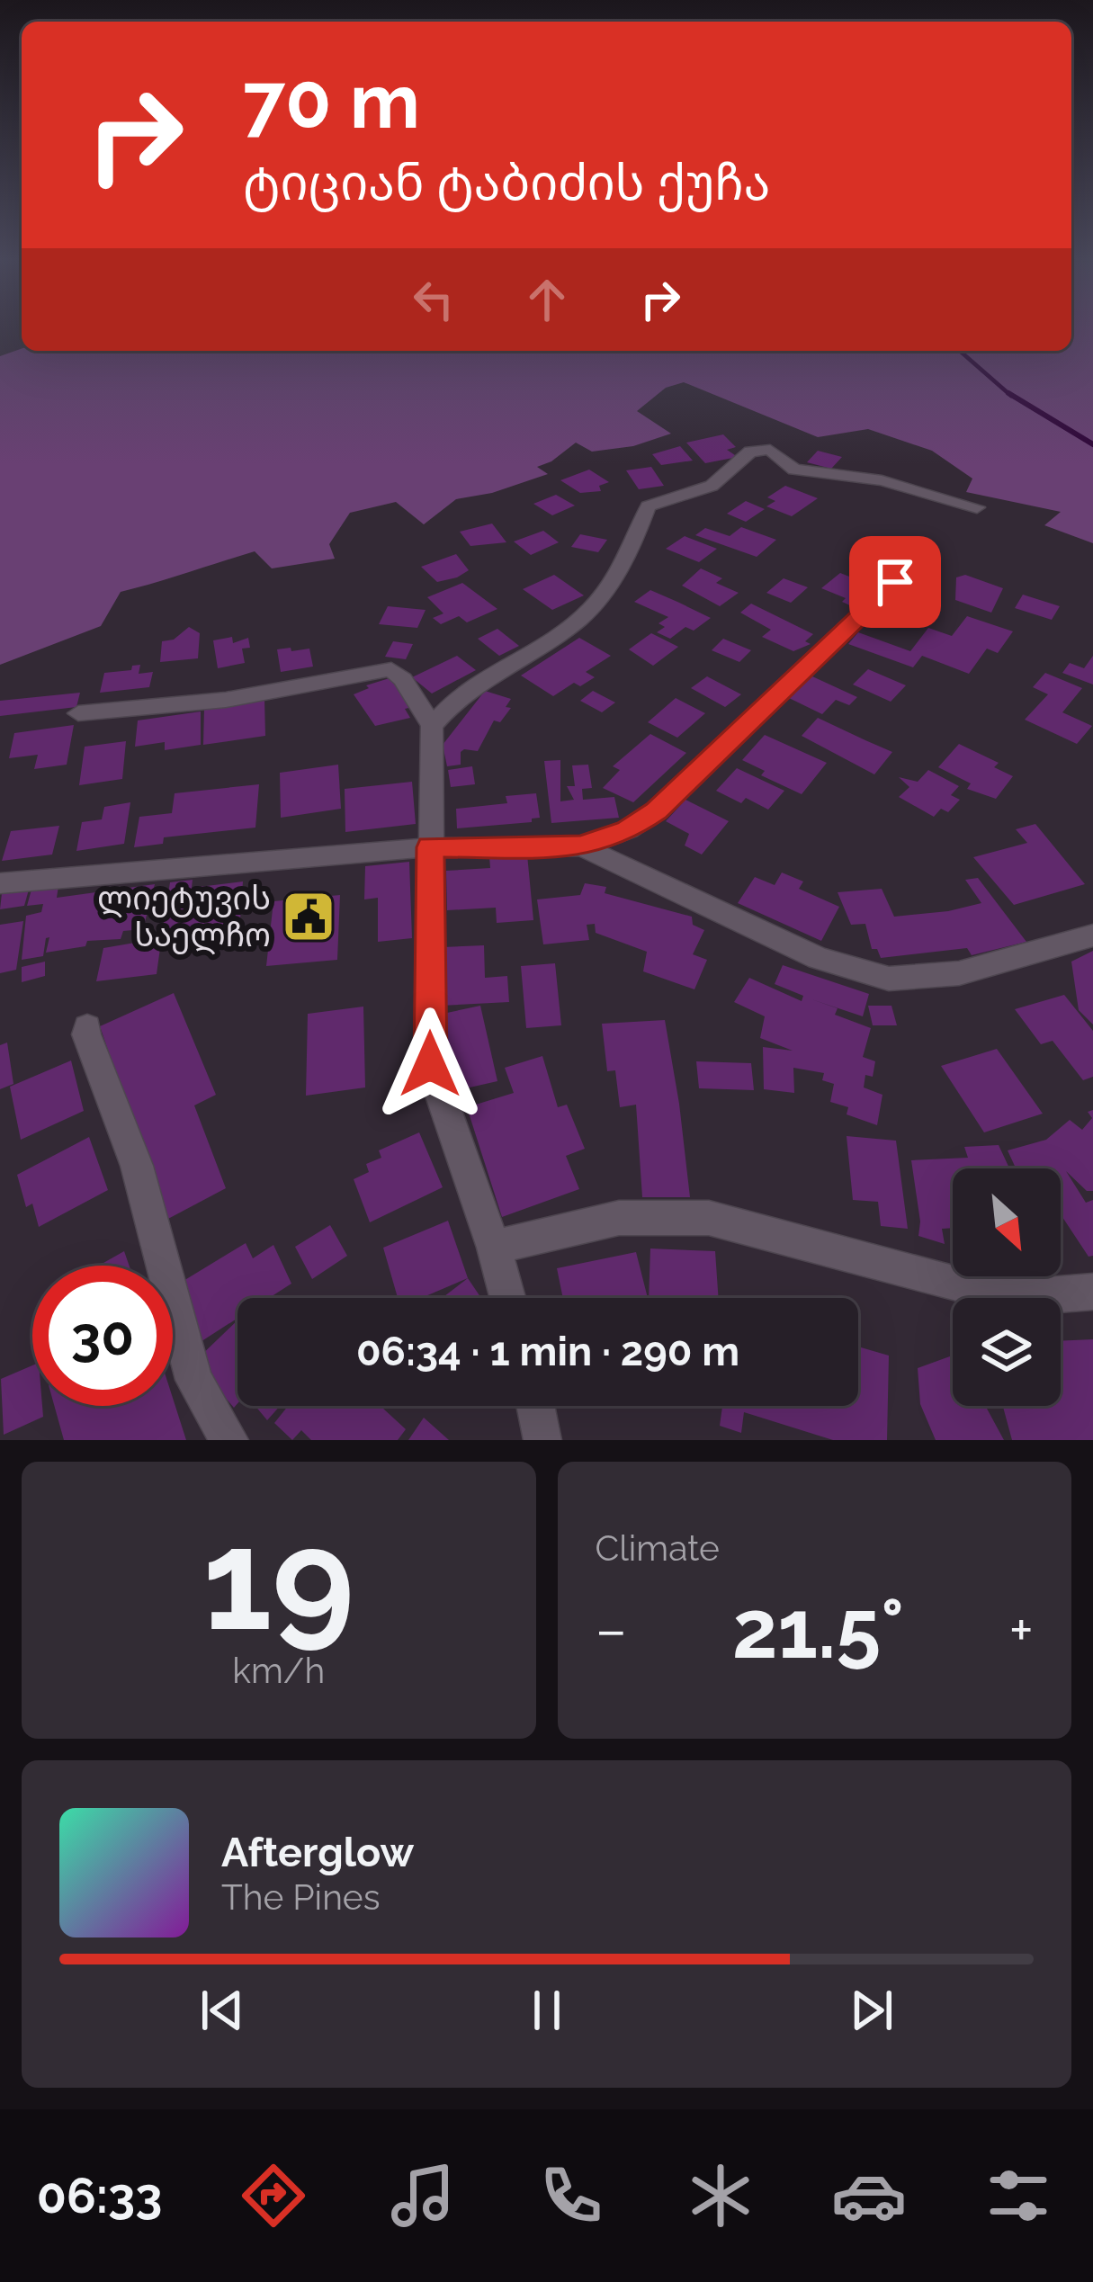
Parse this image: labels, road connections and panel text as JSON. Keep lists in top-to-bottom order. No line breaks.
{"places":{"public building":["ლიეტუვის საელჩო"]},"north":"bottom right","page":{"turn":["70 m","ტიციან ტაბიძის ქუჩა"],"limit":"30","trip":"06:34 · 1 min · 290 m","tile":[["19","km/h"],"Climate"],"heat":["−","21.5°","+"],"song":["Afterglow","The Pines"],"tabs":"06:33"}}
